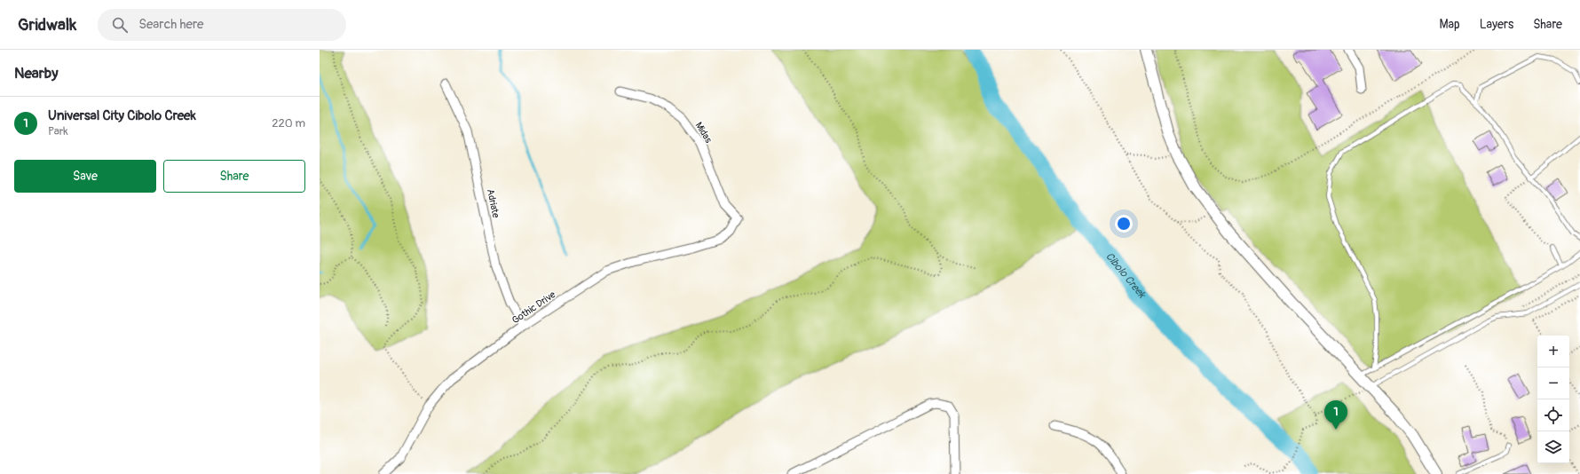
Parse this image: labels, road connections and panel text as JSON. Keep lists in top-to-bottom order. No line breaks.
{"streets":{"street":["Midas","Adriate","Gothic Drive"]},"crossings":[["Midas","Gothic Drive"],["Adriate","Gothic Drive"]],"water":["Cibolo Creek"],"page":{"header":"Gridwalk","search":"Search here","nav":["Map","Layers","Share"],"heading":"Nearby","list":[{"mark":"1","name":"Universal City Cibolo Creek","note":"Park","value":"220 m"}],"buttons":["Save","Share"],"map_buttons":["+","−"],"pins":"1"}}
